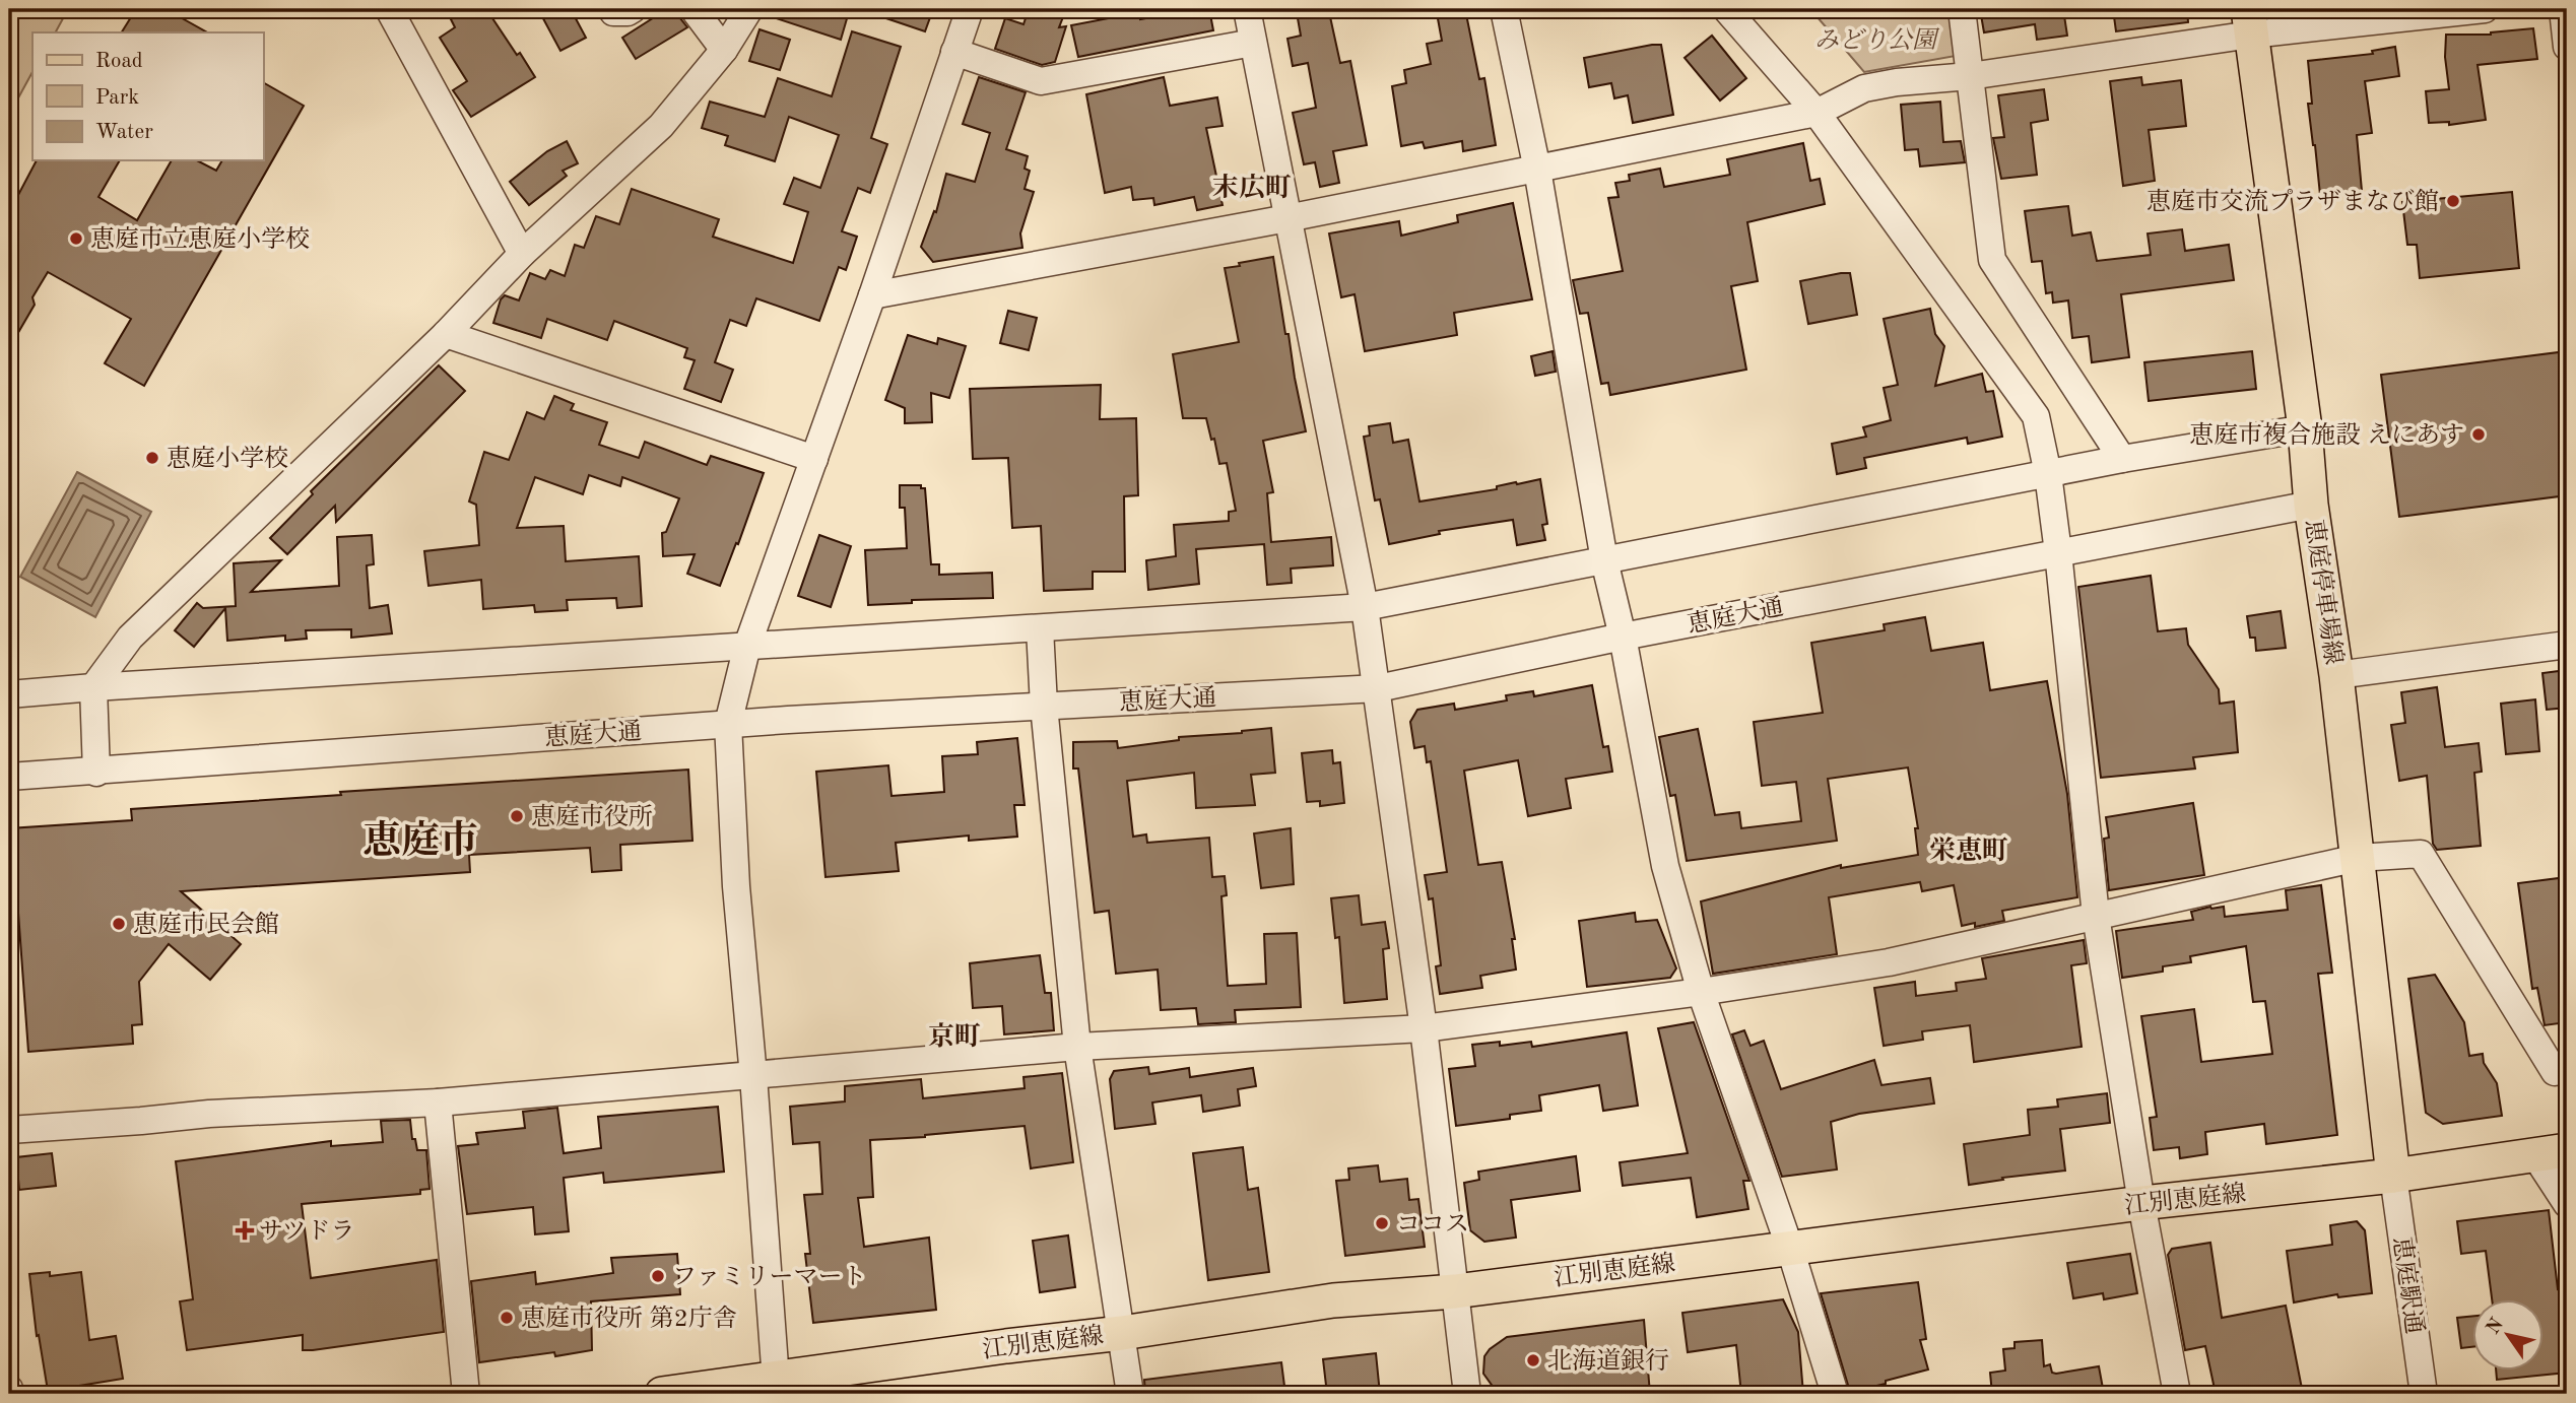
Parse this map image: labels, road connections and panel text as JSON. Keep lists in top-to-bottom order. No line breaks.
{"streets":{"main road":["恵庭停車場線","江別恵庭線"],"street":["恵庭大通","恵庭駅通"]},"crossings":[["恵庭停車場線","恵庭大通"],["恵庭停車場線","江別恵庭線"],["恵庭停車場線","恵庭駅通"],["江別恵庭線","恵庭駅通"]],"districts":["末広町","恵庭市","栄恵町","京町"],"parks":["みどり公園"],"places":{"other":["恵庭市交流プラザまなび館","恵庭市立恵庭小学校","恵庭市複合施設 えにあす","恵庭小学校","恵庭市役所","恵庭市民会館","ココス","ファミリーマート","恵庭市役所 第2庁舎","北海道銀行"],"health":["サツドラ"]},"legend":["Road","Park","Water"],"north":"top left"}
